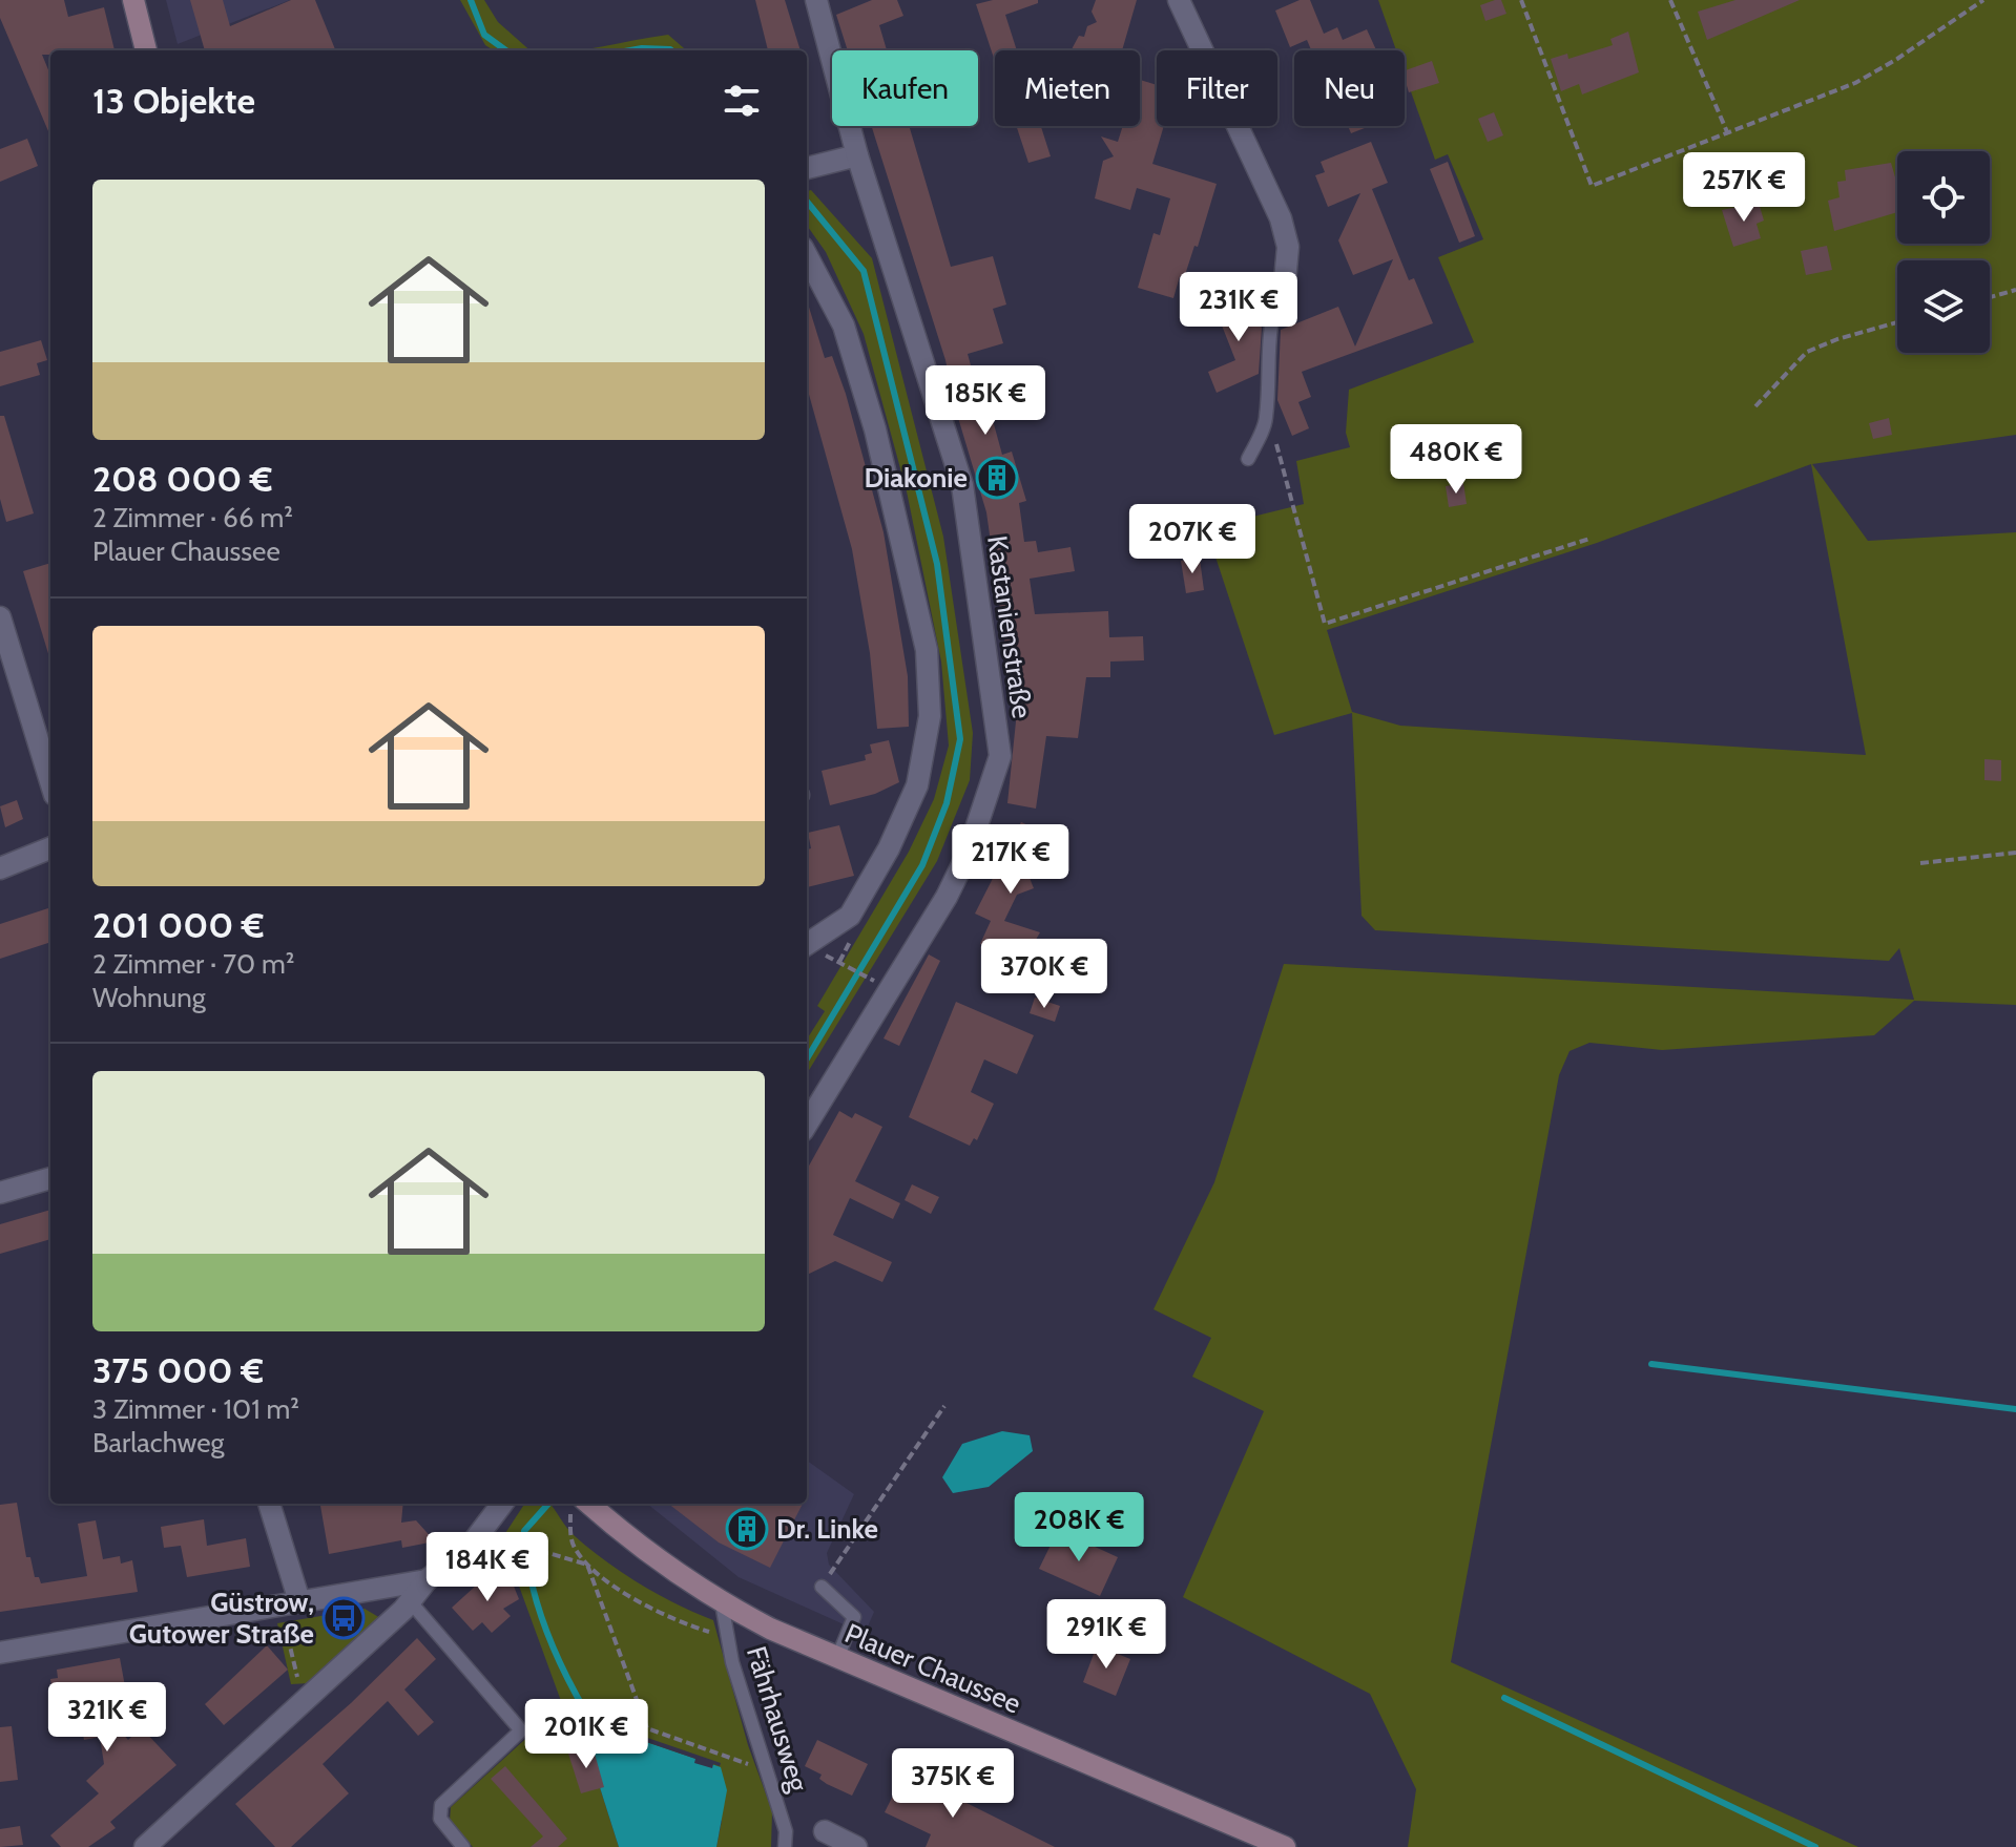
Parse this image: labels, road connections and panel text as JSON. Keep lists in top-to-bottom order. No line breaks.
{"streets":{"main road":["Plauer Chaussee"],"street":["Kastanienstraße"],"lane":["Fährhausweg"]},"crossings":[["Plauer Chaussee","Fährhausweg"]],"places":{"building":["Diakonie","Dr. Linke"],"bus stop":["Güstrow, Gutower Straße"]},"page":{"chip":["Kaufen","Mieten","Filter","Neu"],"heading":"13 Objekte","list":[{"name":"208 000 €","note":"2 Zimmer · 66 m² · Plauer Chaussee"},{"name":"201 000 €","note":"2 Zimmer · 70 m² · Wohnung"},{"name":"375 000 €","note":"3 Zimmer · 101 m² · Barlachweg"}],"price":["257K €","231K €","185K €","480K €","207K €","217K €","370K €","208K €","184K €","291K €","321K €","201K €","375K €"]}}
